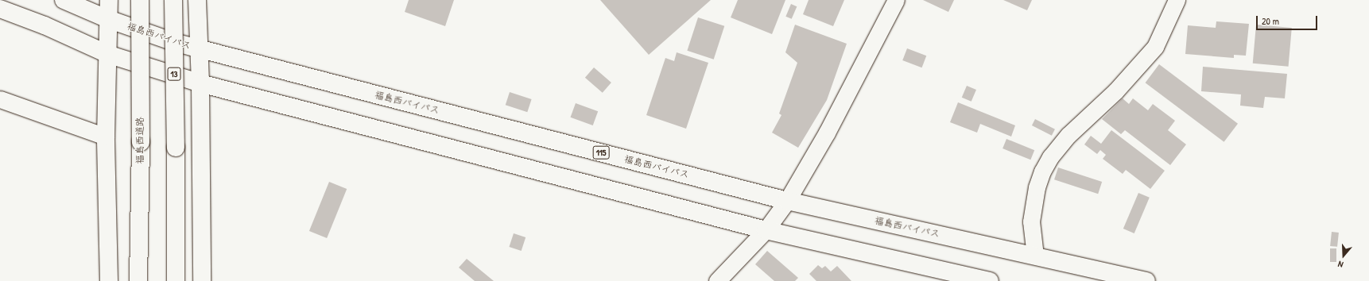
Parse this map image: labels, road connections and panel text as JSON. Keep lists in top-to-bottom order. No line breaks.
{"streets":{"highway":["福島西バイパス","13","福島西道路","115"]},"scale_bar":"20 m","north":"bottom"}
